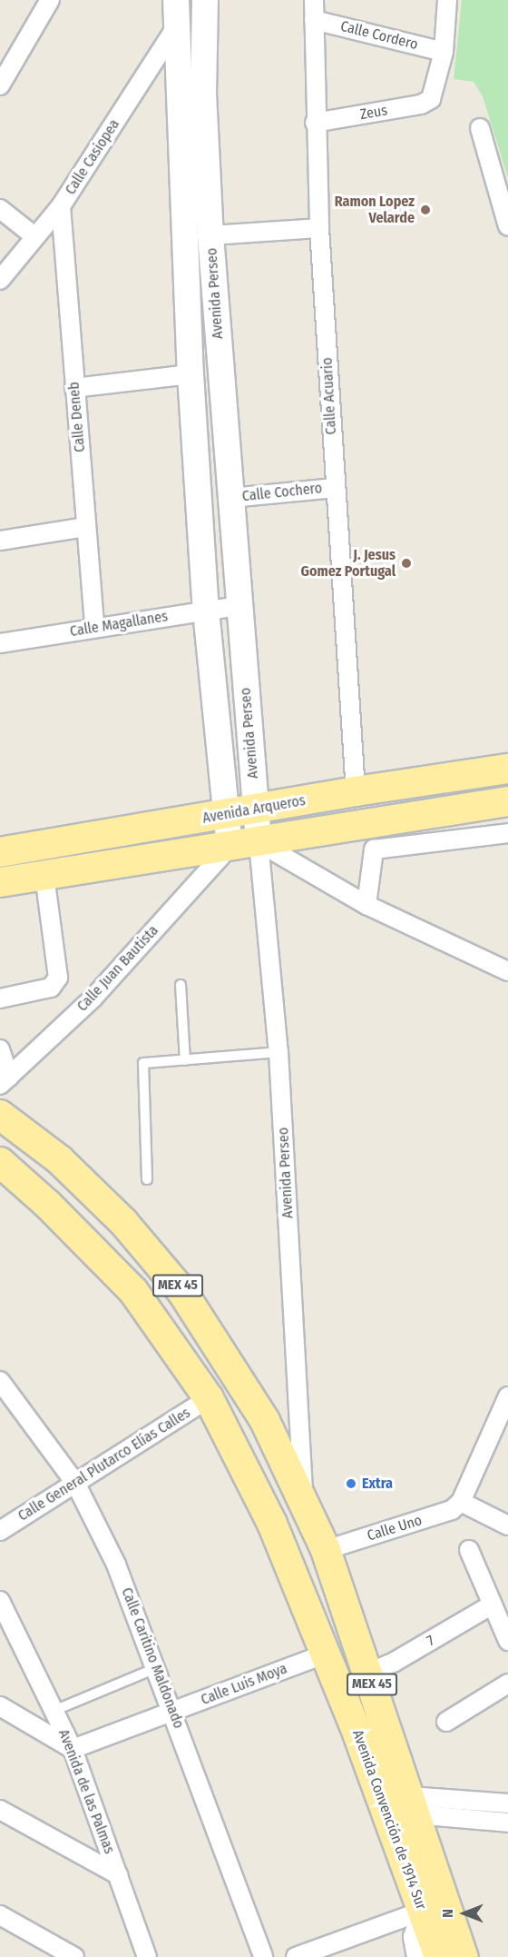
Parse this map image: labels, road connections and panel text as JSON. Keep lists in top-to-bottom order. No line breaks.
{"streets":{"main road":["Avenida Perseo","Avenida Arqueros","MEX 45","Avenida Convención de 1914 Sur"],"street":["Calle Cordero","Zeus","Calle Casiopea","Calle Acuario","Calle Deneb","Calle Cochero","Calle Magallanes","Calle Juan Bautista","Calle General Plutarco Elías Calles","Calle Uno","7","Calle Caritino Maldonado","Calle Luis Moya","Avenida de las Palmas"]},"crossings":[["Calle Cordero","Zeus"],["Calle Cordero","Calle Acuario"],["Zeus","Calle Acuario"],["Calle Casiopea","Avenida Perseo"],["Calle Casiopea","Calle Deneb"],["Avenida Perseo","Calle Cochero"],["Avenida Perseo","Calle Magallanes"],["Avenida Perseo","Avenida Arqueros"],["Avenida Perseo","Calle Juan Bautista"],["Avenida Perseo","MEX 45"],["Calle Acuario","Calle Cochero"],["Calle Acuario","Avenida Arqueros"],["Calle Deneb","Calle Magallanes"],["MEX 45","Calle General Plutarco Elías Calles"],["MEX 45","Calle Uno"],["MEX 45","7"],["MEX 45","Calle Luis Moya"],["MEX 45","Avenida Convención de 1914 Sur"],["Calle General Plutarco Elías Calles","Calle Caritino Maldonado"],["Calle Caritino Maldonado","Calle Luis Moya"],["Calle Luis Moya","Avenida de las Palmas"],["Calle Luis Moya","Avenida Convención de 1914 Sur"]],"places":["Ramon Lopez Velarde","J. Jesus Gomez Portugal","Extra"],"north":"left"}
